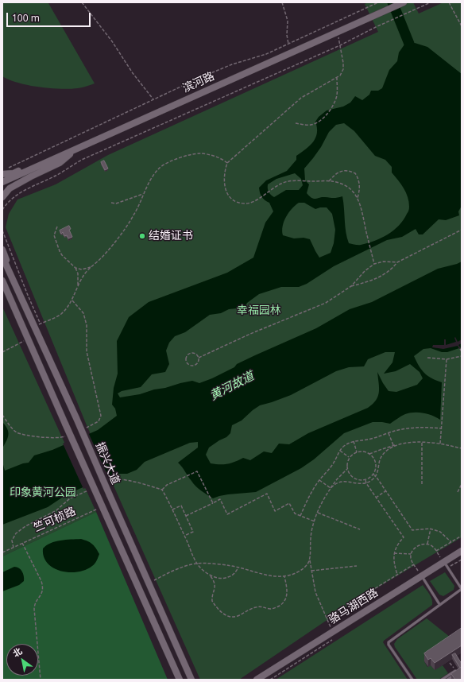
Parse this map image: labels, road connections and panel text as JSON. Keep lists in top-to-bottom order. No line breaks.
{"streets":{"main road":["滨河路","振兴大道","骆马湖西路"],"path":["竺可桢路"]},"crossings":[["振兴大道","竺可桢路"]],"water":["黄河故道"],"parks":["幸福园林","印象黄河公园"],"places":["结婚证书"],"scale_bar":"100 m","north":"top left"}
